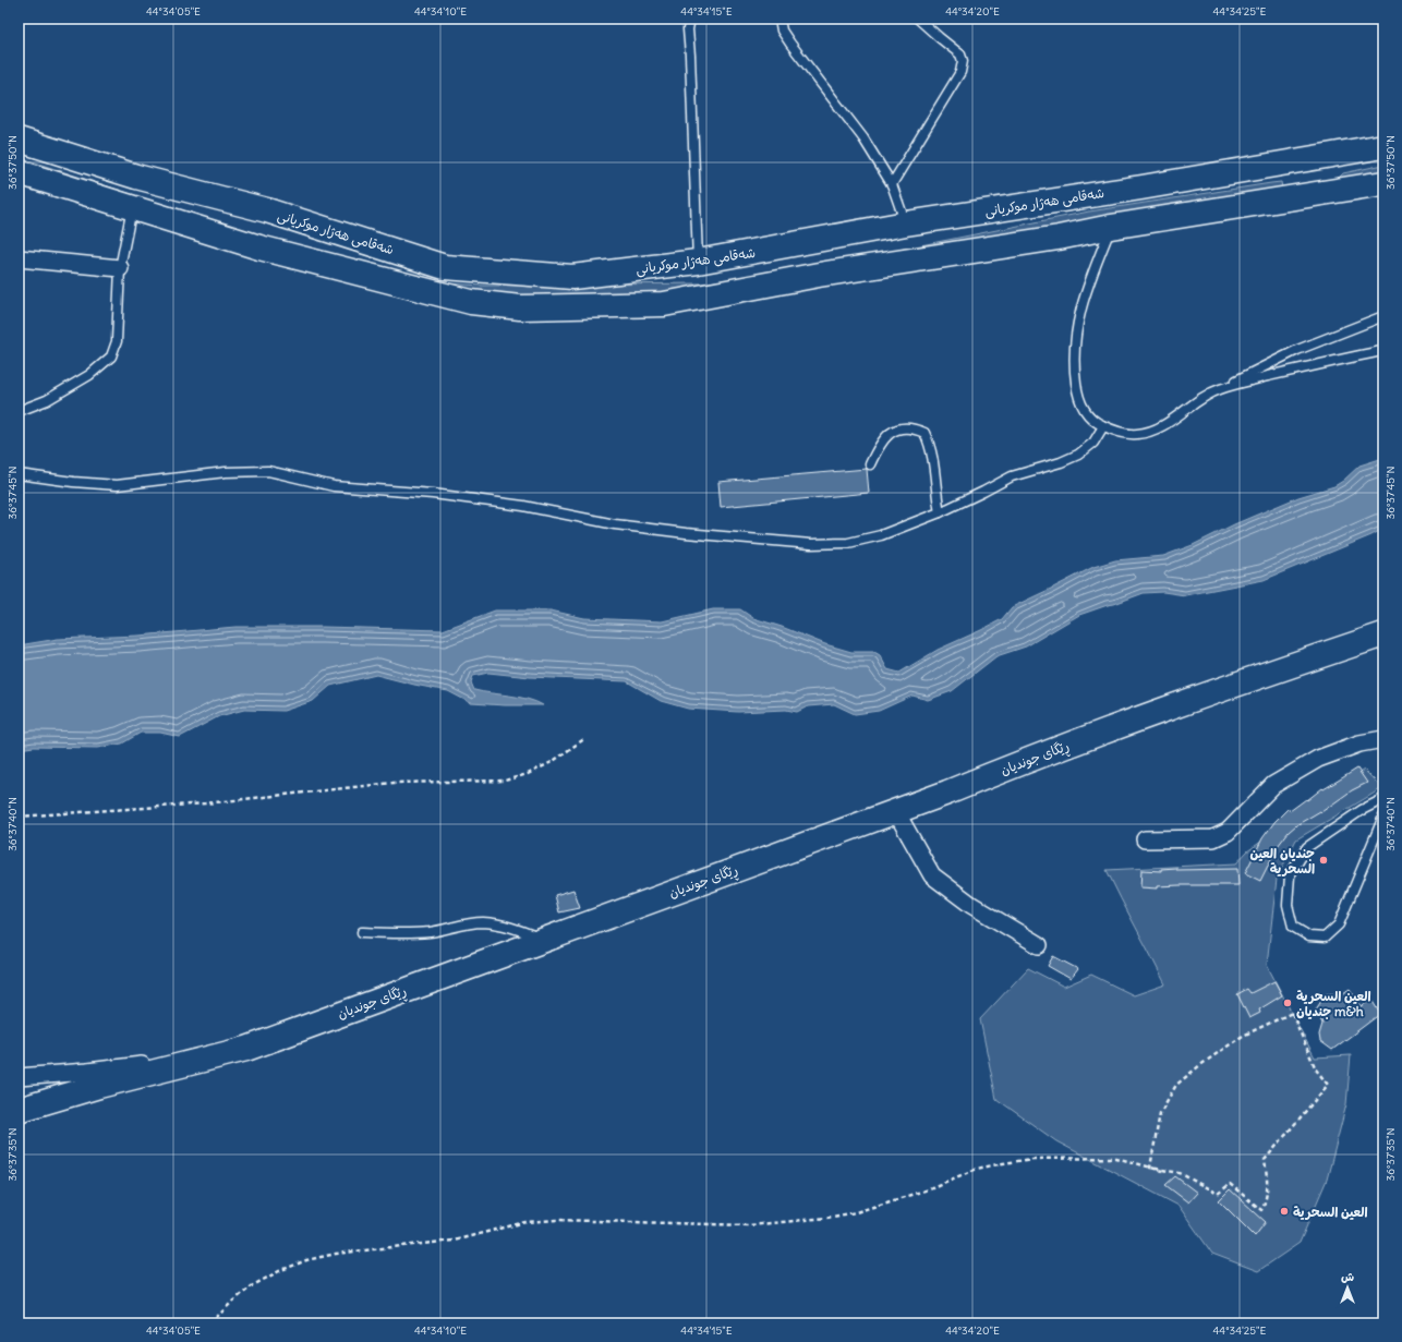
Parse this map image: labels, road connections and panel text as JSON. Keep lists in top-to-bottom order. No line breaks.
{"streets":{"main road":["شەقامی ھەژار موکریانی","ڕێگای جوندیان"]},"places":["جنديان العين السحرية","العين السحرية جنديان m&h","العين السحرية"],"north":"top","coordinates":["44°34'05\"E","44°34'10\"E","44°34'15\"E","44°34'20\"E","44°34'25\"E","36°37'50\"N","36°37'45\"N","36°37'40\"N","36°37'35\"N"]}
